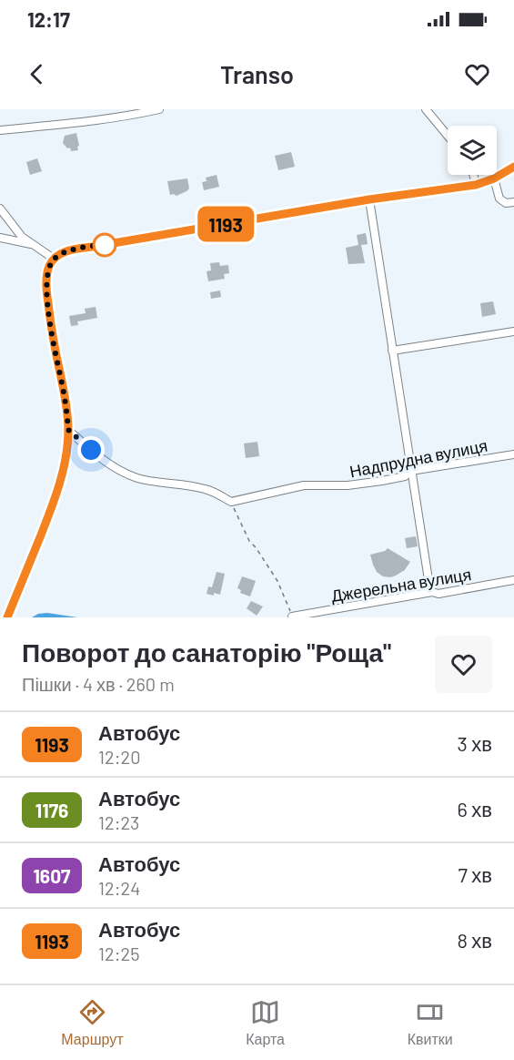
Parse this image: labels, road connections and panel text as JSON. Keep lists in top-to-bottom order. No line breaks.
{"streets":{"street":["Надпрудна вулиця","Джерельна вулиця"]},"lines":["bus line 1193"],"page":{"status":"12:17","header":"Transo","on_map":"1193","heading":["Поворот до санаторію \"Роща\"","Пішки · 4 хв · 260 m"],"list":[{"mark":"1193","name":"Автобус","note":"12:20","value":"3 хв"},{"mark":"1176","name":"Автобус","note":"12:23","value":"6 хв"},{"mark":"1607","name":"Автобус","note":"12:24","value":"7 хв"},{"mark":"1193","name":"Автобус","note":"12:25","value":"8 хв"}],"tabs":["Маршрут","Карта","Квитки"]}}
